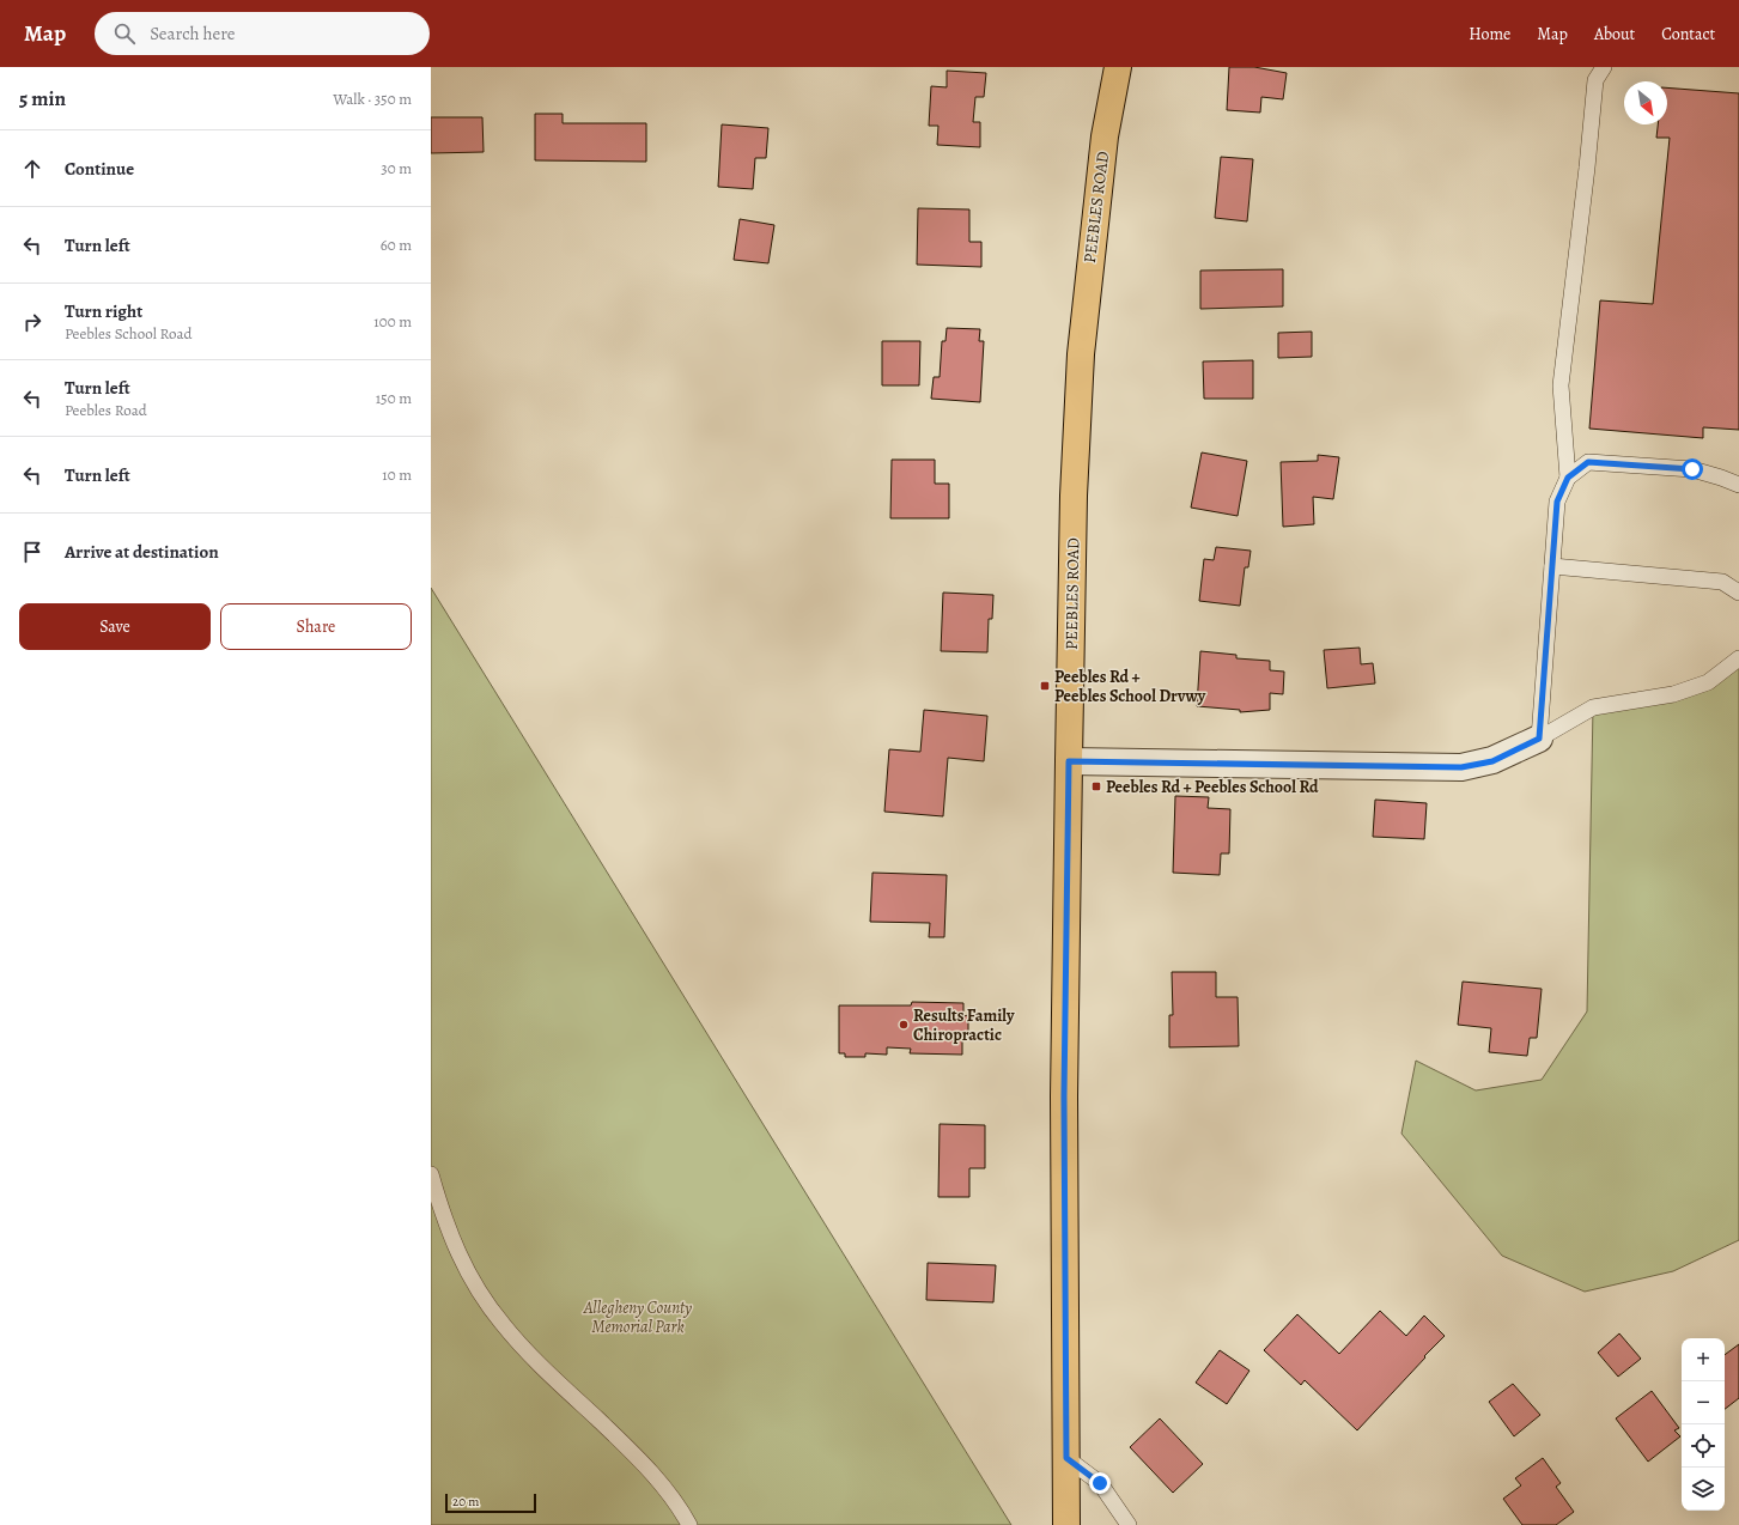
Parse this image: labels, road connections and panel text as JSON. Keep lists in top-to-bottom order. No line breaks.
{"streets":{"main road":["PEEBLES ROAD"]},"parks":["Allegheny County Memorial Park"],"places":{"transit":["Peebles Rd + Peebles School Drvwy","Peebles Rd + Peebles School Rd"],"other":["Results Family Chiropractic"]},"scale_bar":"20 m","north":"bottom right","page":{"header":"Map","search":"Search here","nav":["Home","Map","About","Contact"],"heading":["5 min","Walk · 350 m"],"list":[["Continue","30 m"],["Turn left","60 m"],["Turn right","Peebles School Road","100 m"],["Turn left","Peebles Road","150 m"],["Turn left","10 m"],"Arrive at destination"],"buttons":["Save","Share"],"map_buttons":["+","−"],"scale":"20 m"}}
